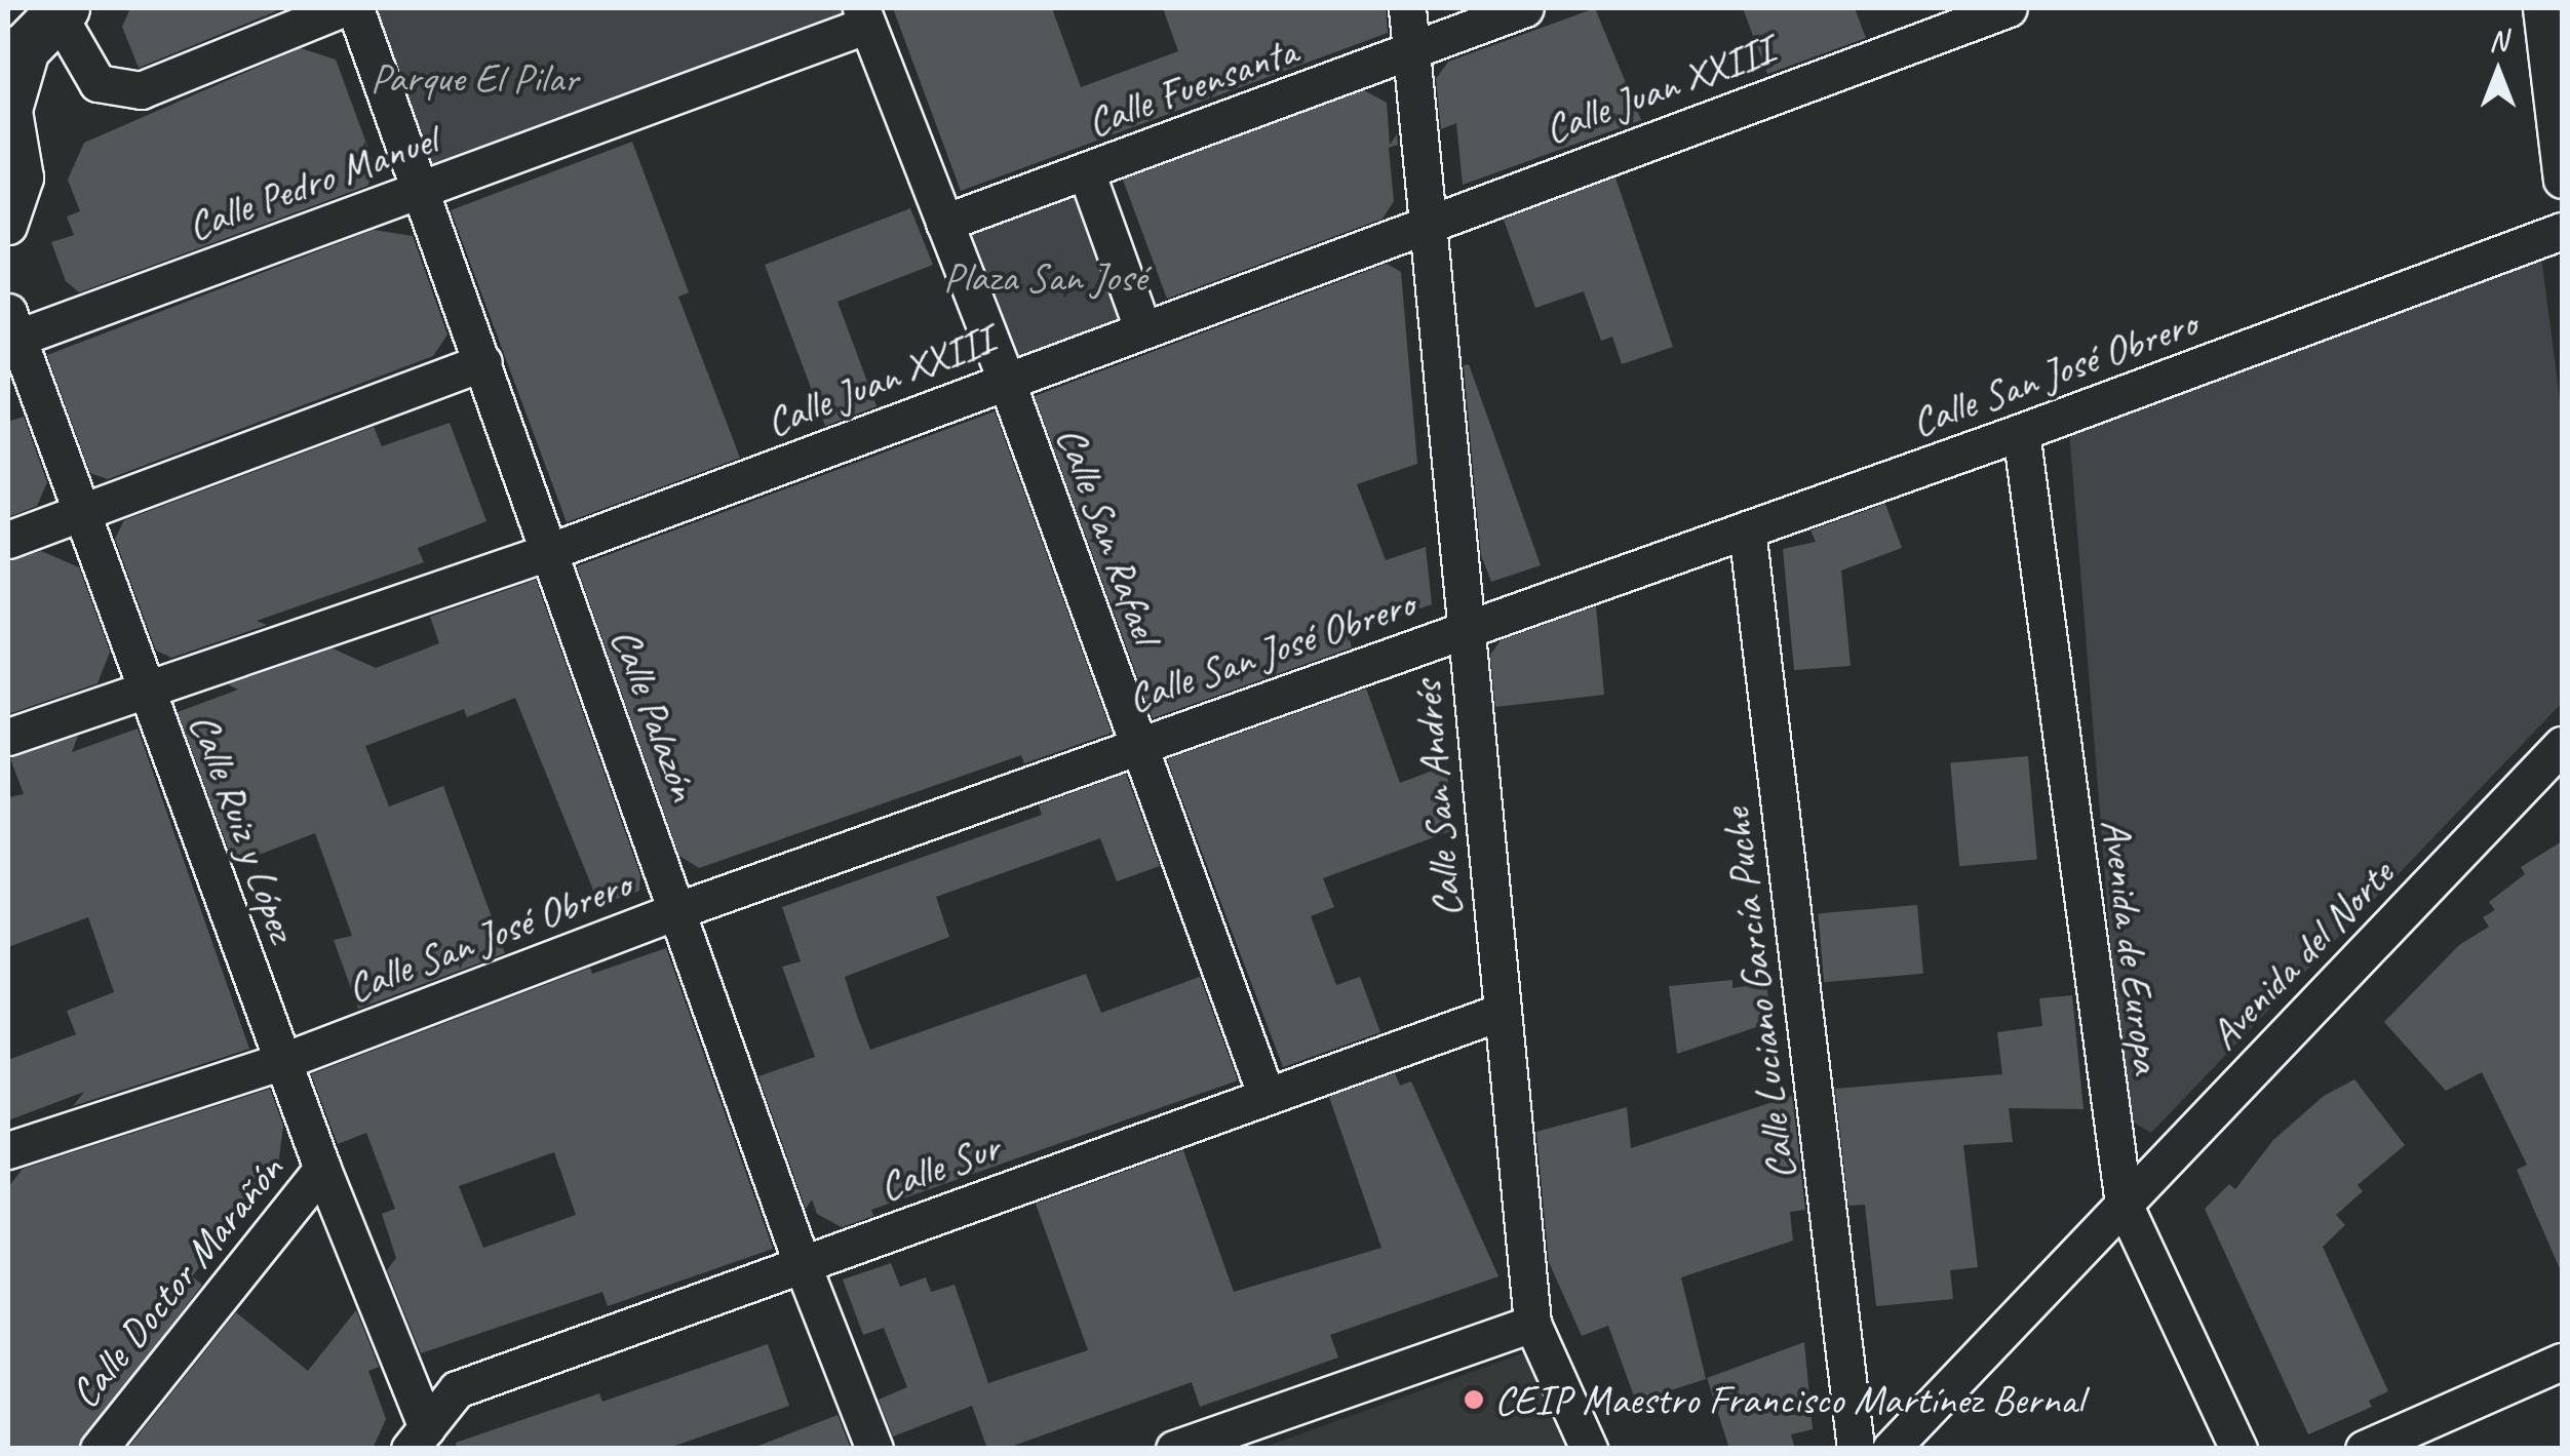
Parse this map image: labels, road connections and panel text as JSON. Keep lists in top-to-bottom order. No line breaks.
{"streets":{"street":["Calle Fuensanta","Calle Juan XXIII","Calle Pedro Manuel","Calle San José Obrero","Calle San Rafael","Calle Palazón","Calle San Andrés","Calle Ruiz y López","Avenida de Europa","Avenida del Norte","Calle Luciano García Puche","Calle Sur","Calle Doctor Marañón"]},"crossings":[["Calle Fuensanta","Calle San Rafael"],["Calle Fuensanta","Calle San Andrés"],["Calle Juan XXIII","Calle San Rafael"],["Calle Juan XXIII","Calle Palazón"],["Calle Juan XXIII","Calle San Andrés"],["Calle Juan XXIII","Calle Ruiz y López"],["Calle Pedro Manuel","Calle San Rafael"],["Calle Pedro Manuel","Calle Palazón"],["Calle Pedro Manuel","Calle Ruiz y López"],["Calle San José Obrero","Calle San Rafael"],["Calle San José Obrero","Calle Palazón"],["Calle San José Obrero","Calle San Andrés"],["Calle San José Obrero","Calle Ruiz y López"],["Calle San José Obrero","Avenida de Europa"],["Calle San José Obrero","Calle Luciano García Puche"],["Calle San Rafael","Calle Sur"],["Calle Palazón","Calle Sur"],["Calle San Andrés","Calle Sur"],["Calle Ruiz y López","Calle Sur"],["Calle Ruiz y López","Calle Doctor Marañón"],["Avenida de Europa","Avenida del Norte"]],"parks":["Parque El Pilar","Plaza San José"],"places":["CEIP Maestro Francisco Martínez Bernal"],"north":"top"}
